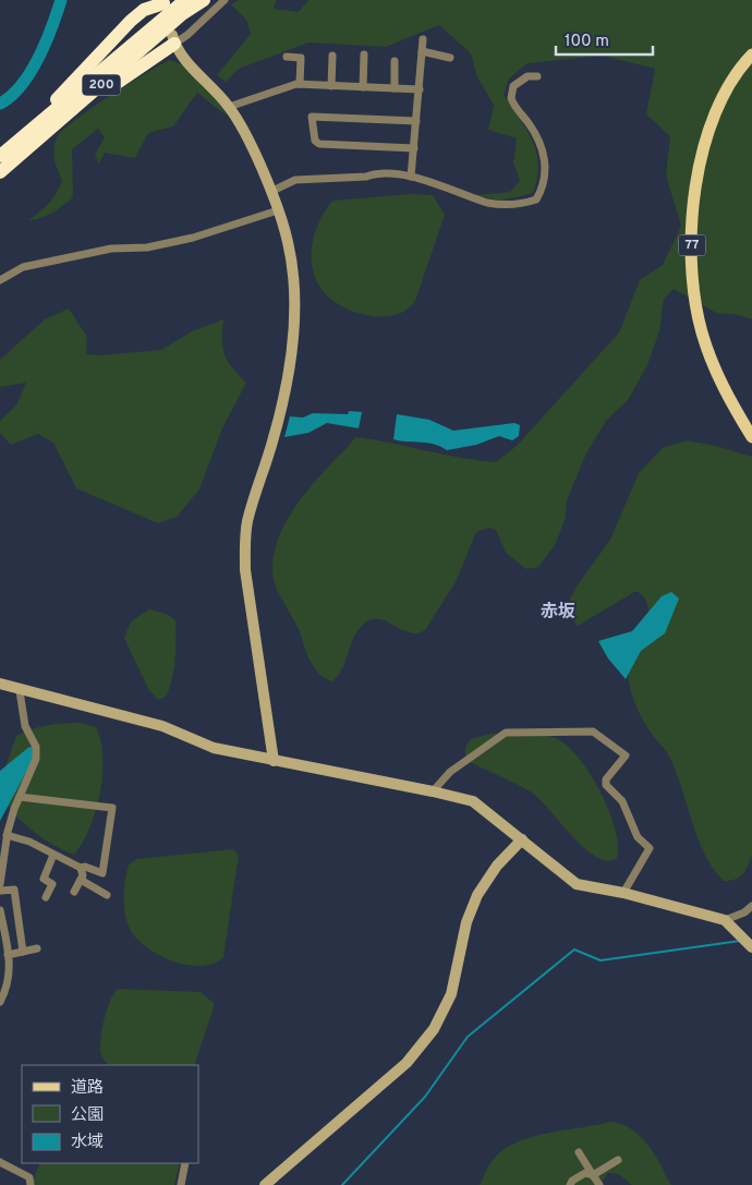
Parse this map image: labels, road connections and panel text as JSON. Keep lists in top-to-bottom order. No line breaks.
{"streets":{"highway":["200"],"main road":["77"]},"districts":["赤坂"],"legend":["道路","公園","水域"],"scale_bar":"100 m"}
